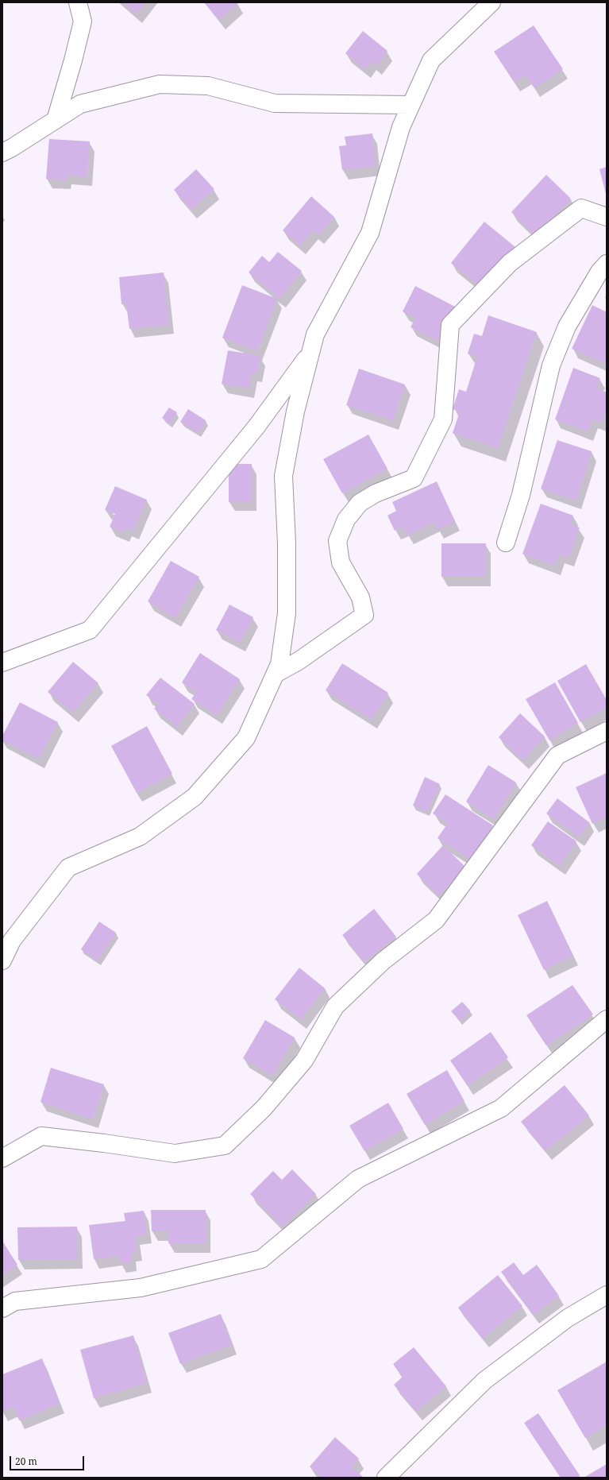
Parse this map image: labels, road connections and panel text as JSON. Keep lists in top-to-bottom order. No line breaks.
{"scale_bar":"20 m"}
